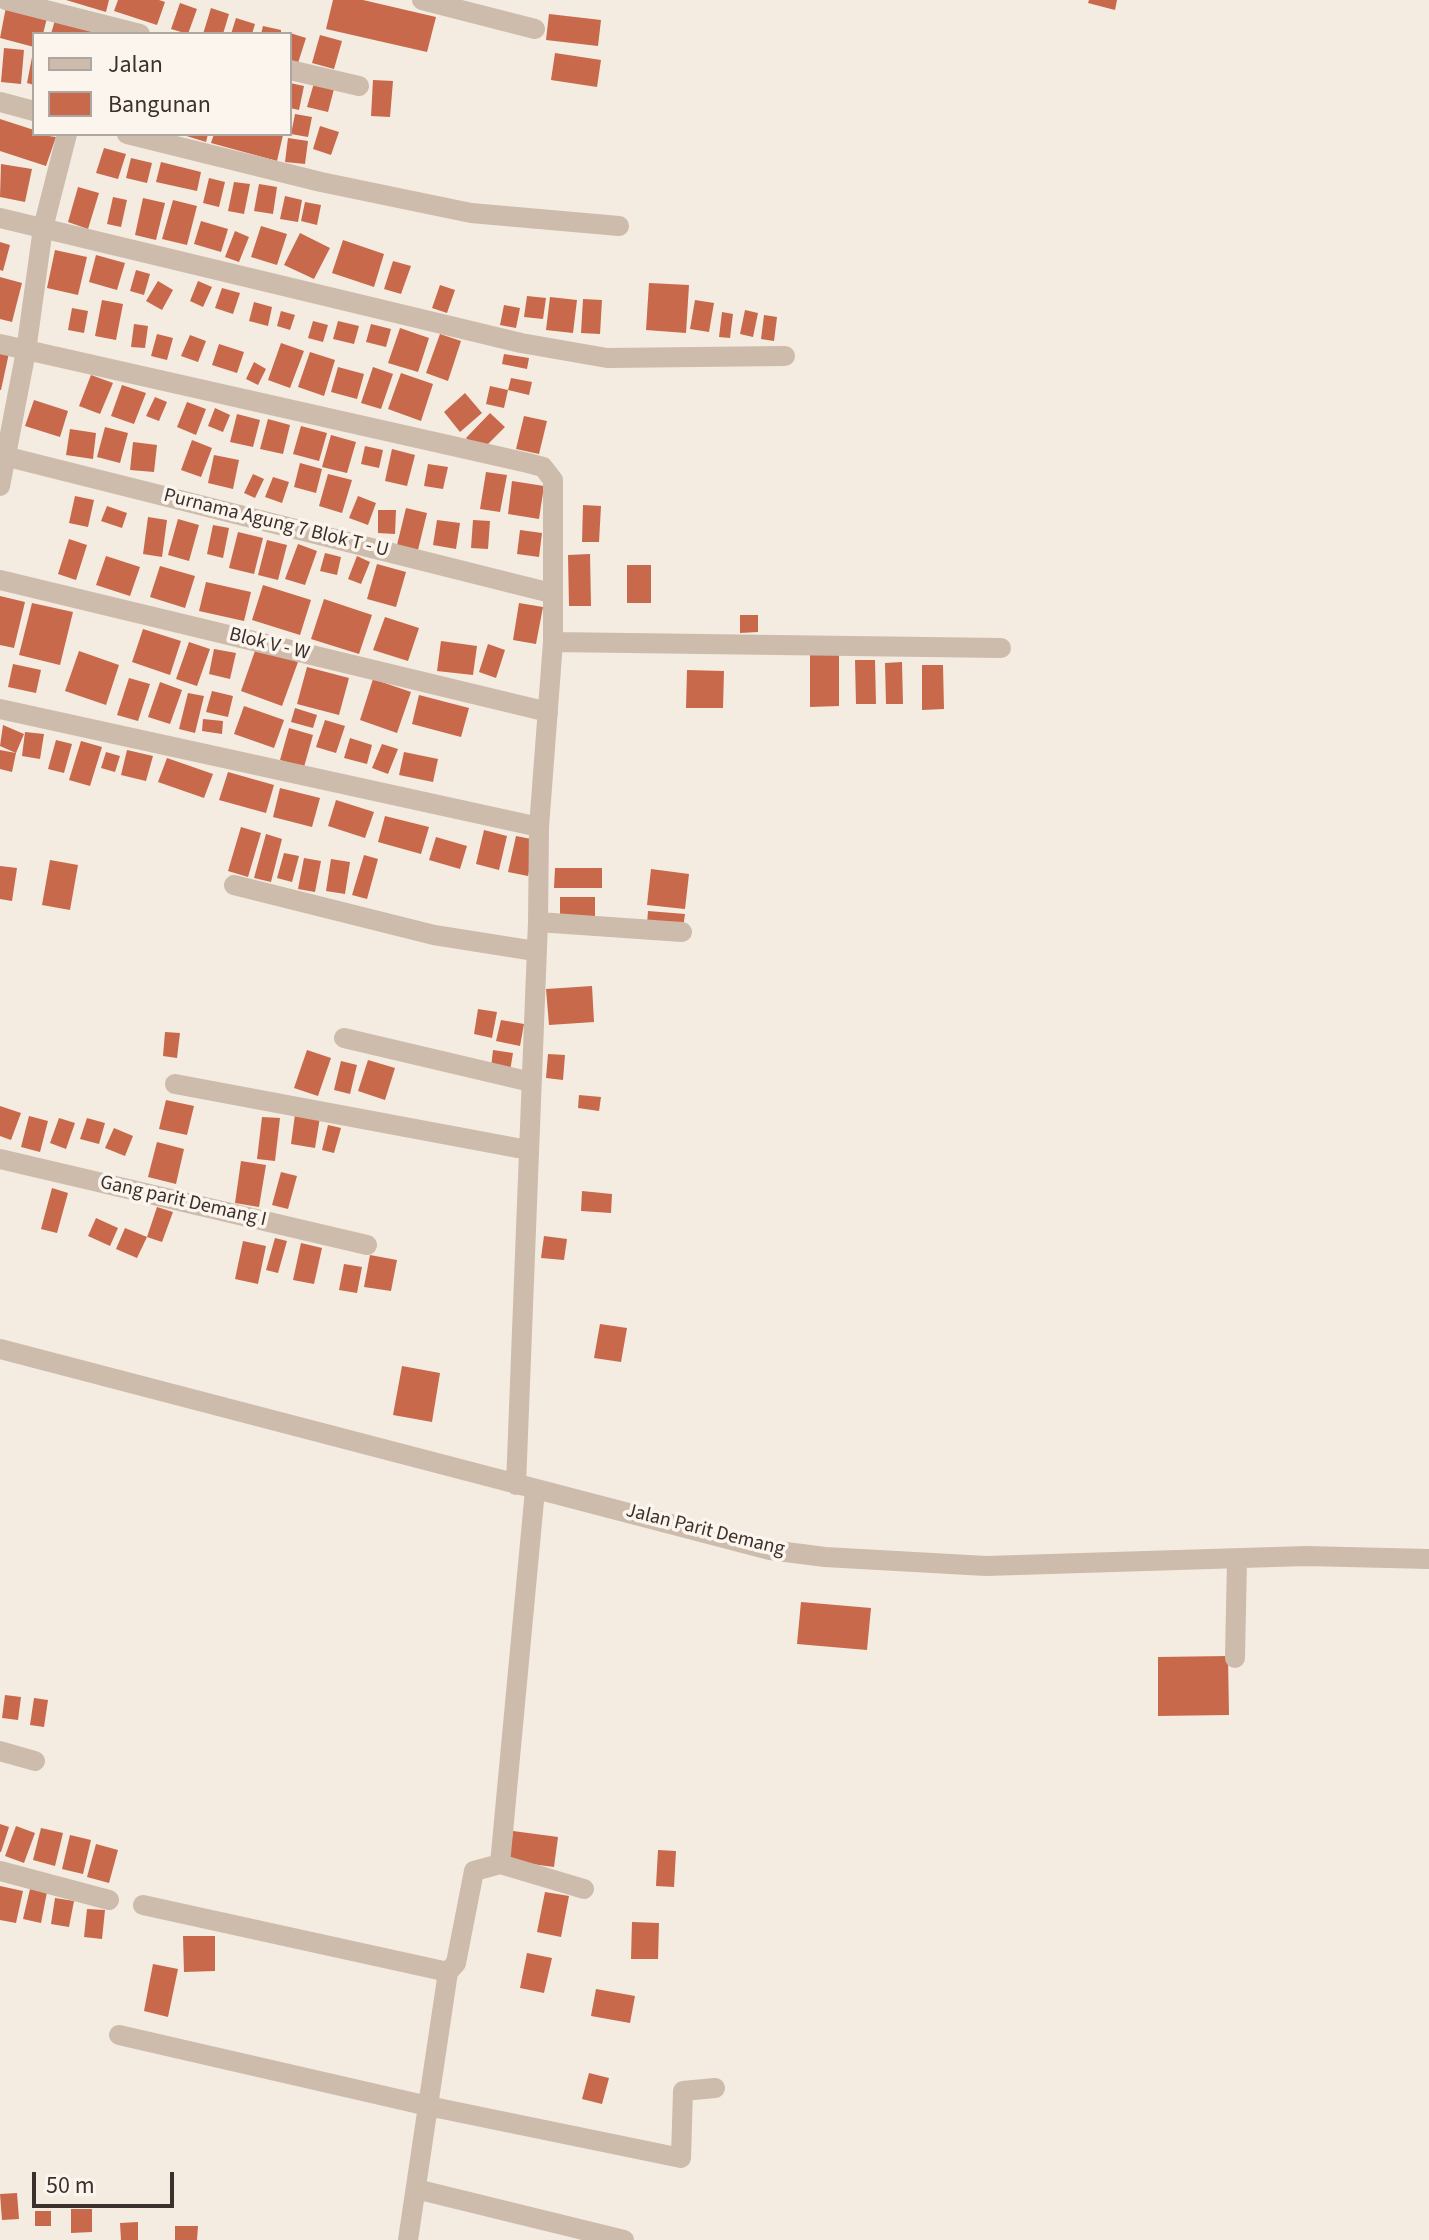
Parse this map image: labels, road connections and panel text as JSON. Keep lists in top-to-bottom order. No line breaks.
{"streets":{"street":["Purnama Agung 7 Blok T - U","Blok V - W","Gang parit Demang I","Jalan Parit Demang"]},"legend":["Jalan","Bangunan"],"scale_bar":"50 m"}
